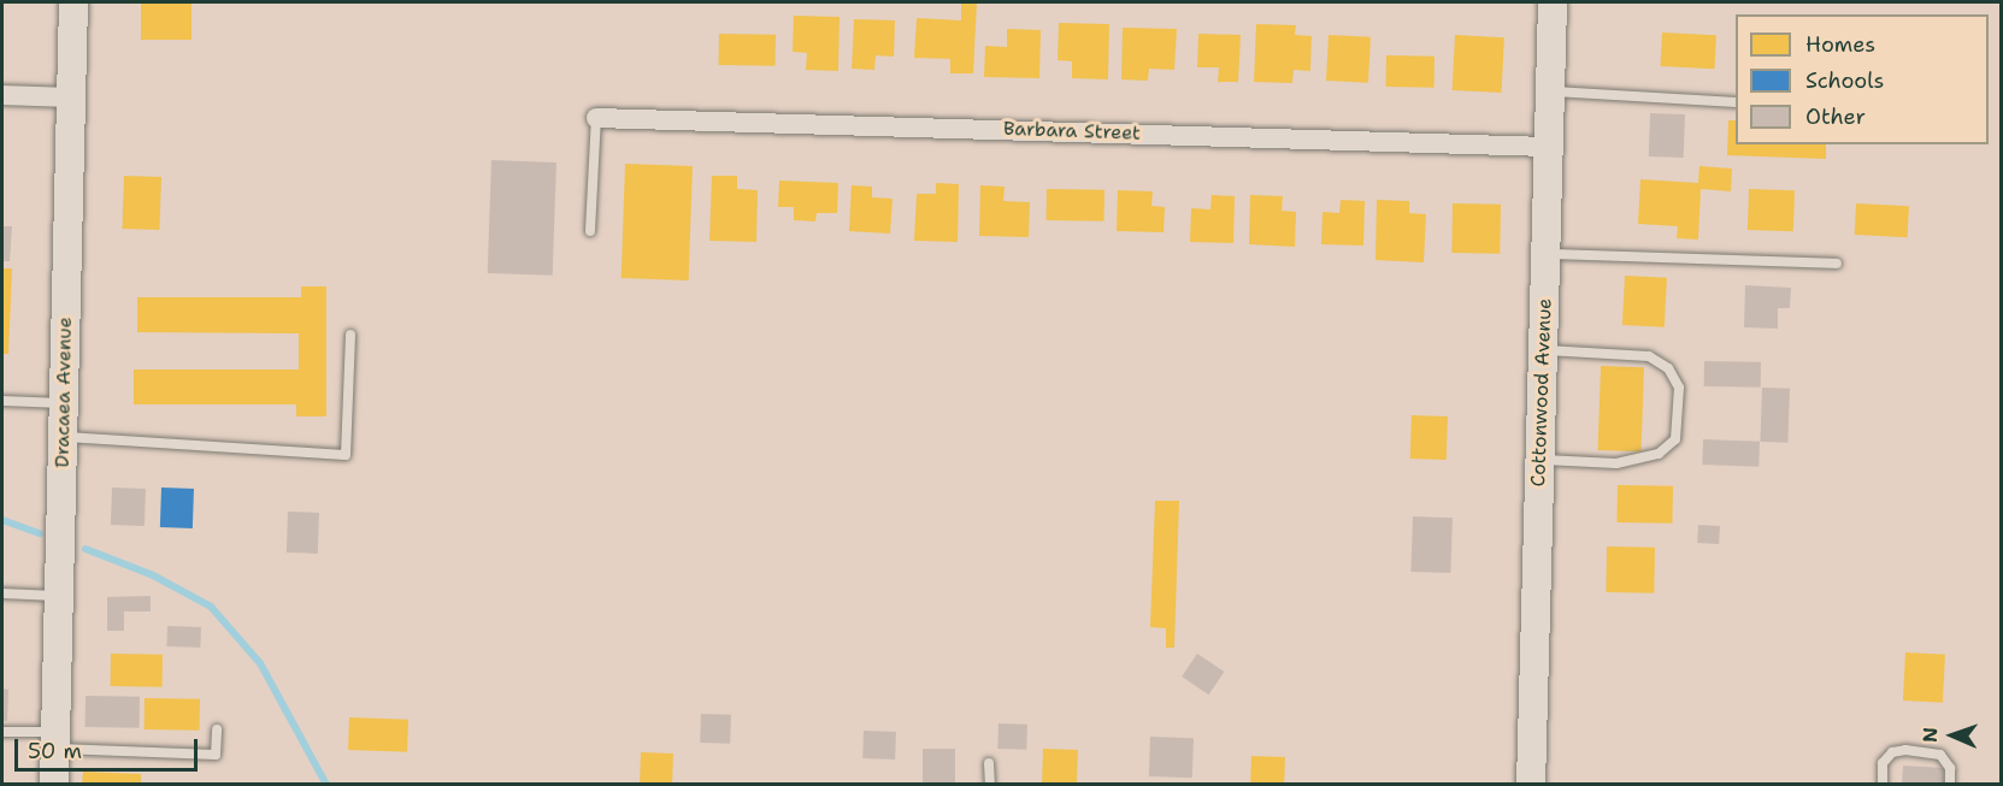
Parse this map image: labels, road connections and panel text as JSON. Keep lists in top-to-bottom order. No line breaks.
{"streets":{"street":["Barbara Street","Dracaea Avenue","Cottonwood Avenue"]},"crossings":[["Barbara Street","Cottonwood Avenue"]],"legend":["Homes","Schools","Other"],"scale_bar":"50 m","north":"left"}
